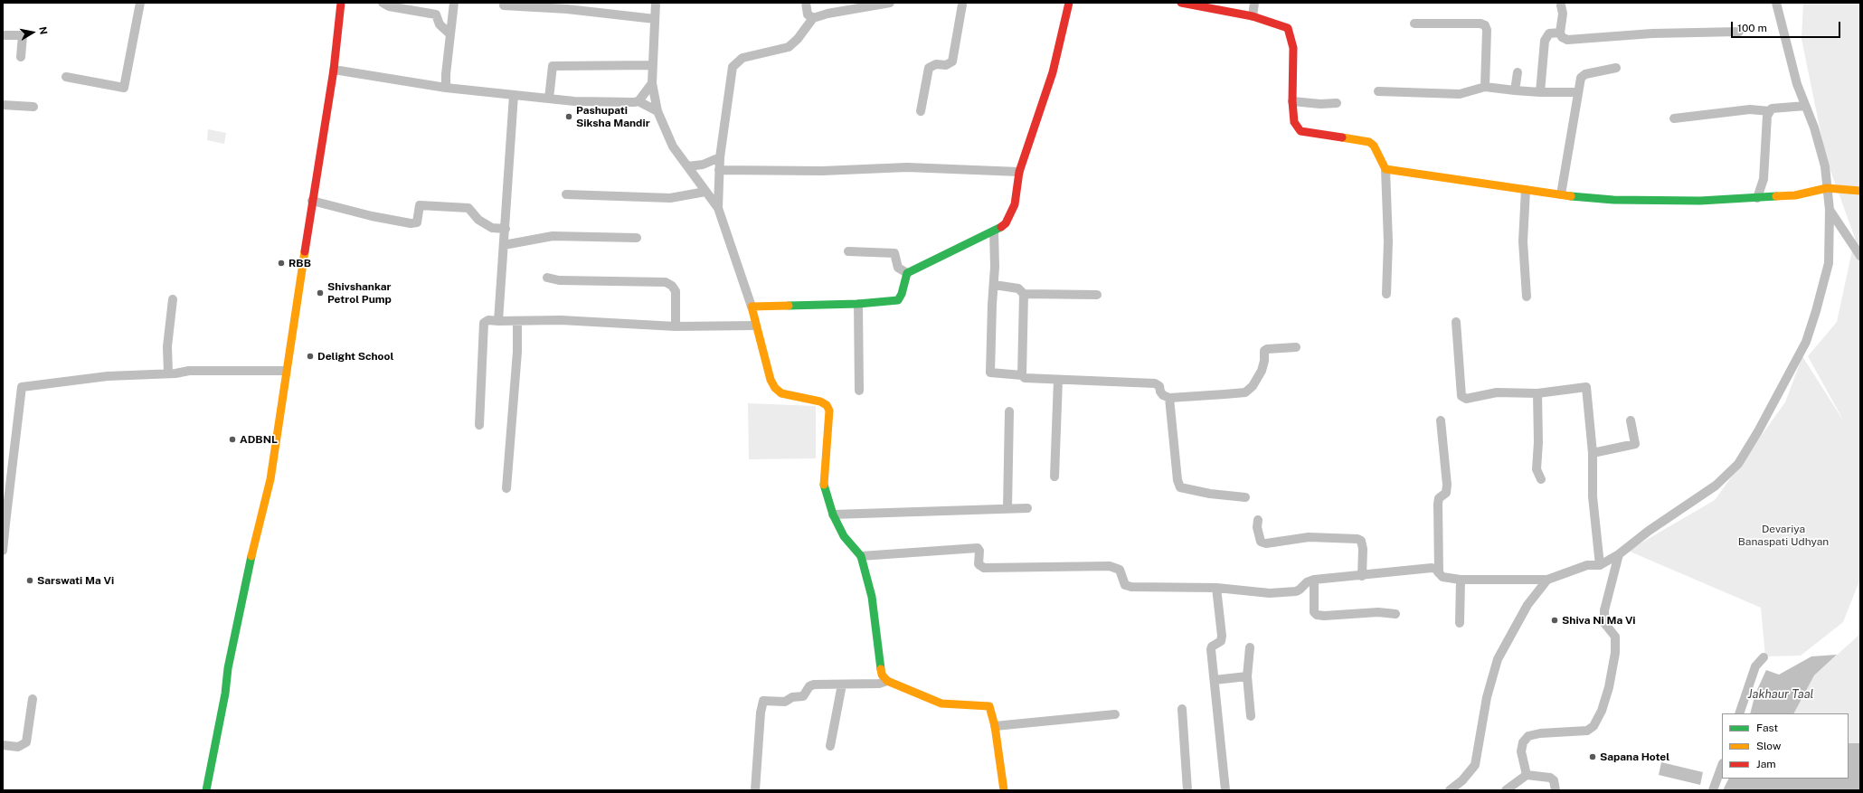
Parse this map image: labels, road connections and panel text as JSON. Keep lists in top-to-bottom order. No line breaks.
{"water":["Jakhaur Taal"],"parks":["Devariya Banaspati Udhyan"],"places":["Pashupati Siksha Mandir","RBB","Shivshankar Petrol Pump","Delight School","ADBNL","Sarswati Ma Vi","Shiva Ni Ma Vi","Sapana Hotel"],"legend":["Fast","Slow","Jam"],"scale_bar":"100 m","north":"right"}
